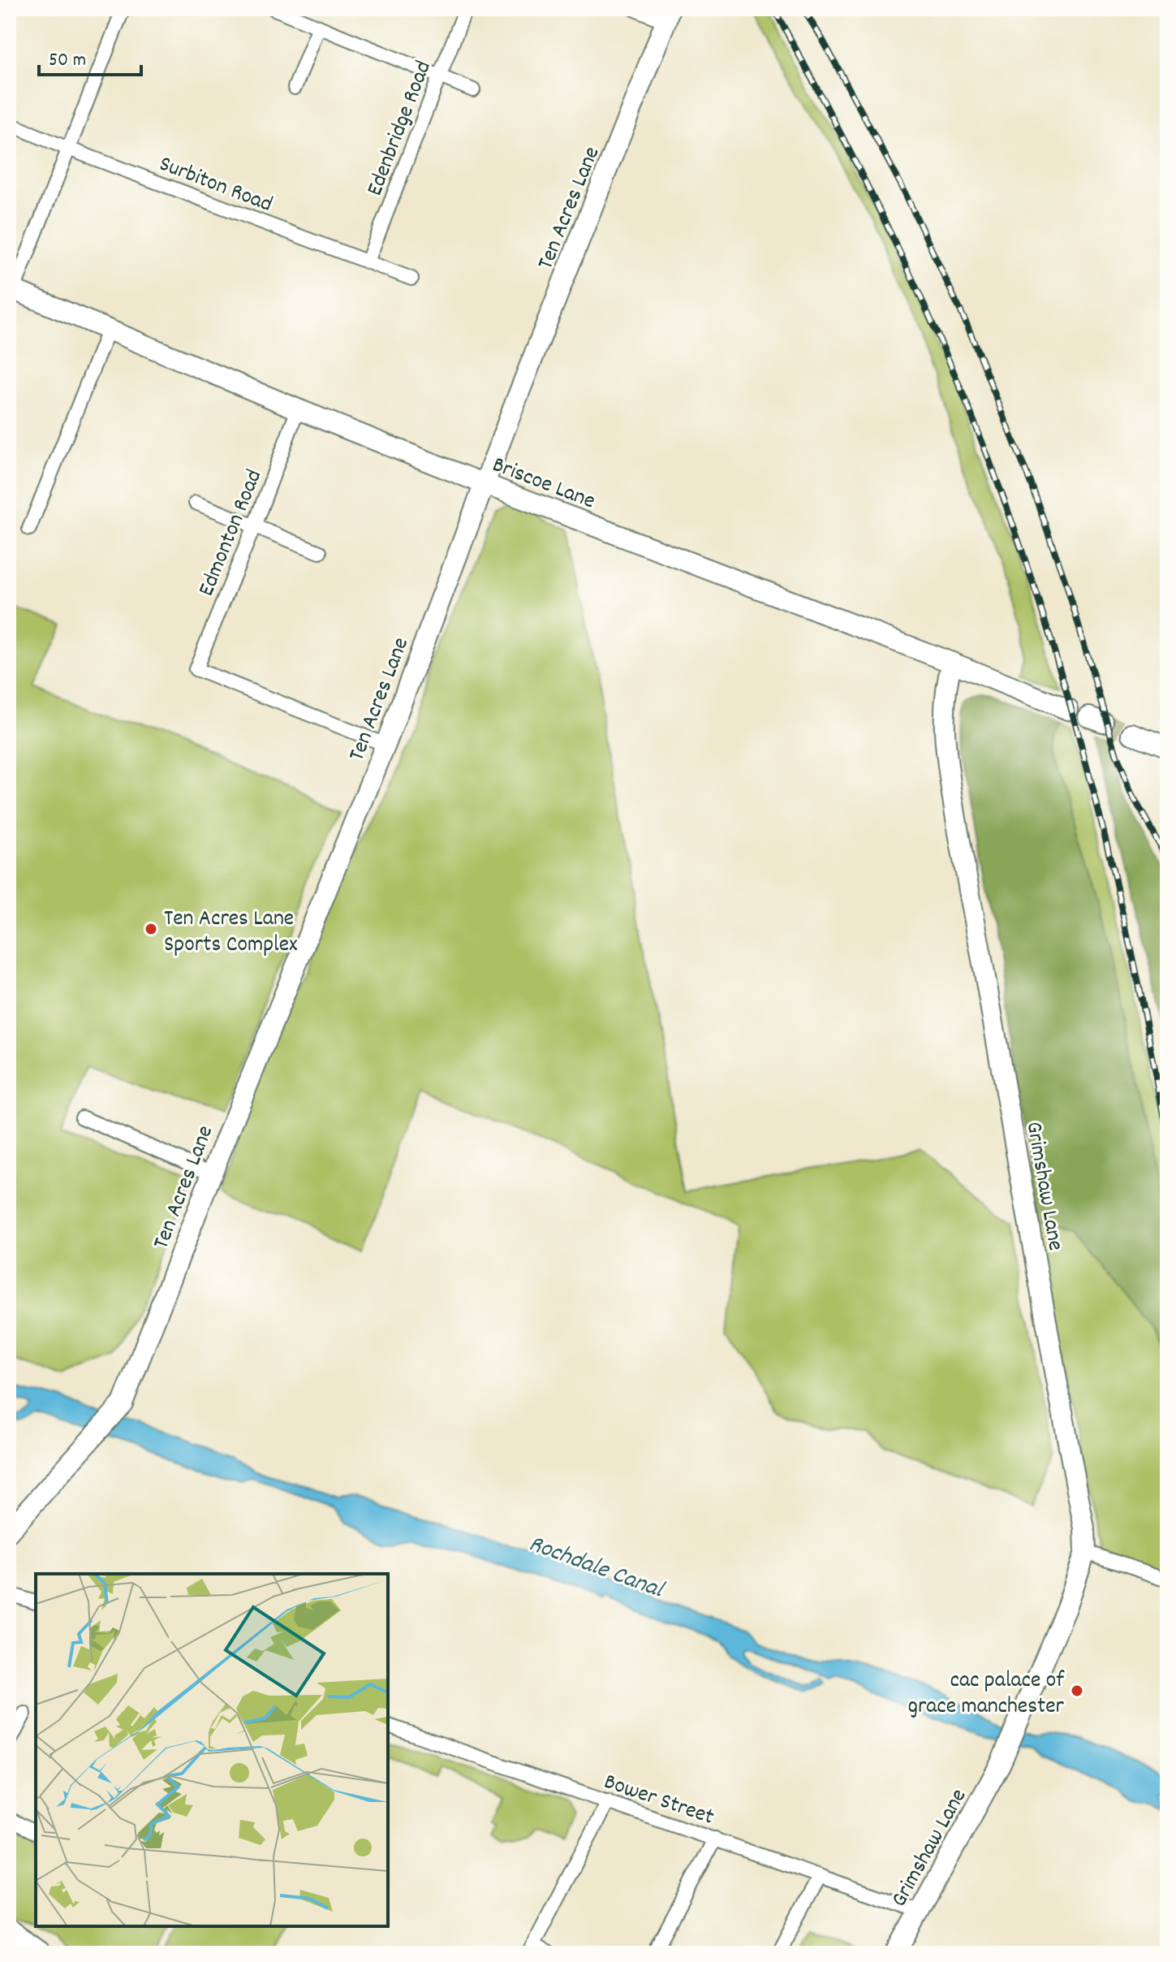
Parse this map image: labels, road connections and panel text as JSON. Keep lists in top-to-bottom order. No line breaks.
{"streets":{"street":["Edenbridge Road","Surbiton Road","Ten Acres Lane","Briscoe Lane","Edmonton Road","Grimshaw Lane","Bower Street"]},"crossings":[["Edenbridge Road","Surbiton Road"],["Ten Acres Lane","Briscoe Lane"],["Ten Acres Lane","Edmonton Road"],["Briscoe Lane","Edmonton Road"],["Briscoe Lane","Grimshaw Lane"],["Grimshaw Lane","Bower Street"]],"water":["Rochdale Canal"],"places":["Ten Acres Lane Sports Complex","cac palace of grace manchester"],"scale_bar":"50 m"}
